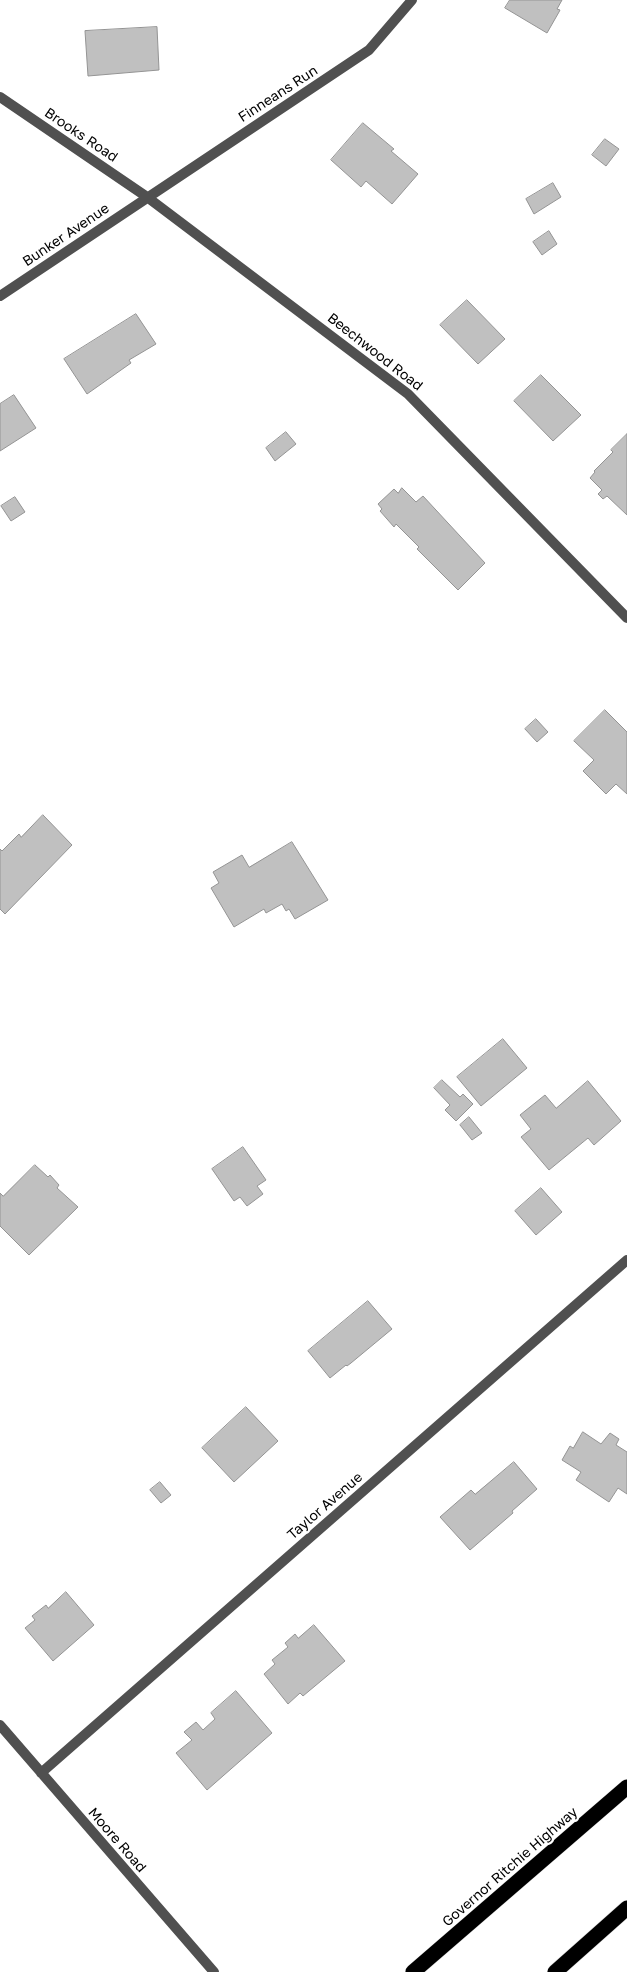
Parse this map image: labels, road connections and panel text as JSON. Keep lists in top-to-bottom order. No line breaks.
{"streets":{"highway":["Governor Ritchie Highway"],"street":["Finneans Run","Brooks Road","Bunker Avenue","Beechwood Road","Taylor Avenue","Moore Road"]},"crossings":[["Finneans Run","Brooks Road"],["Finneans Run","Bunker Avenue"],["Finneans Run","Beechwood Road"],["Brooks Road","Bunker Avenue"],["Brooks Road","Beechwood Road"],["Bunker Avenue","Beechwood Road"],["Taylor Avenue","Moore Road"]]}
